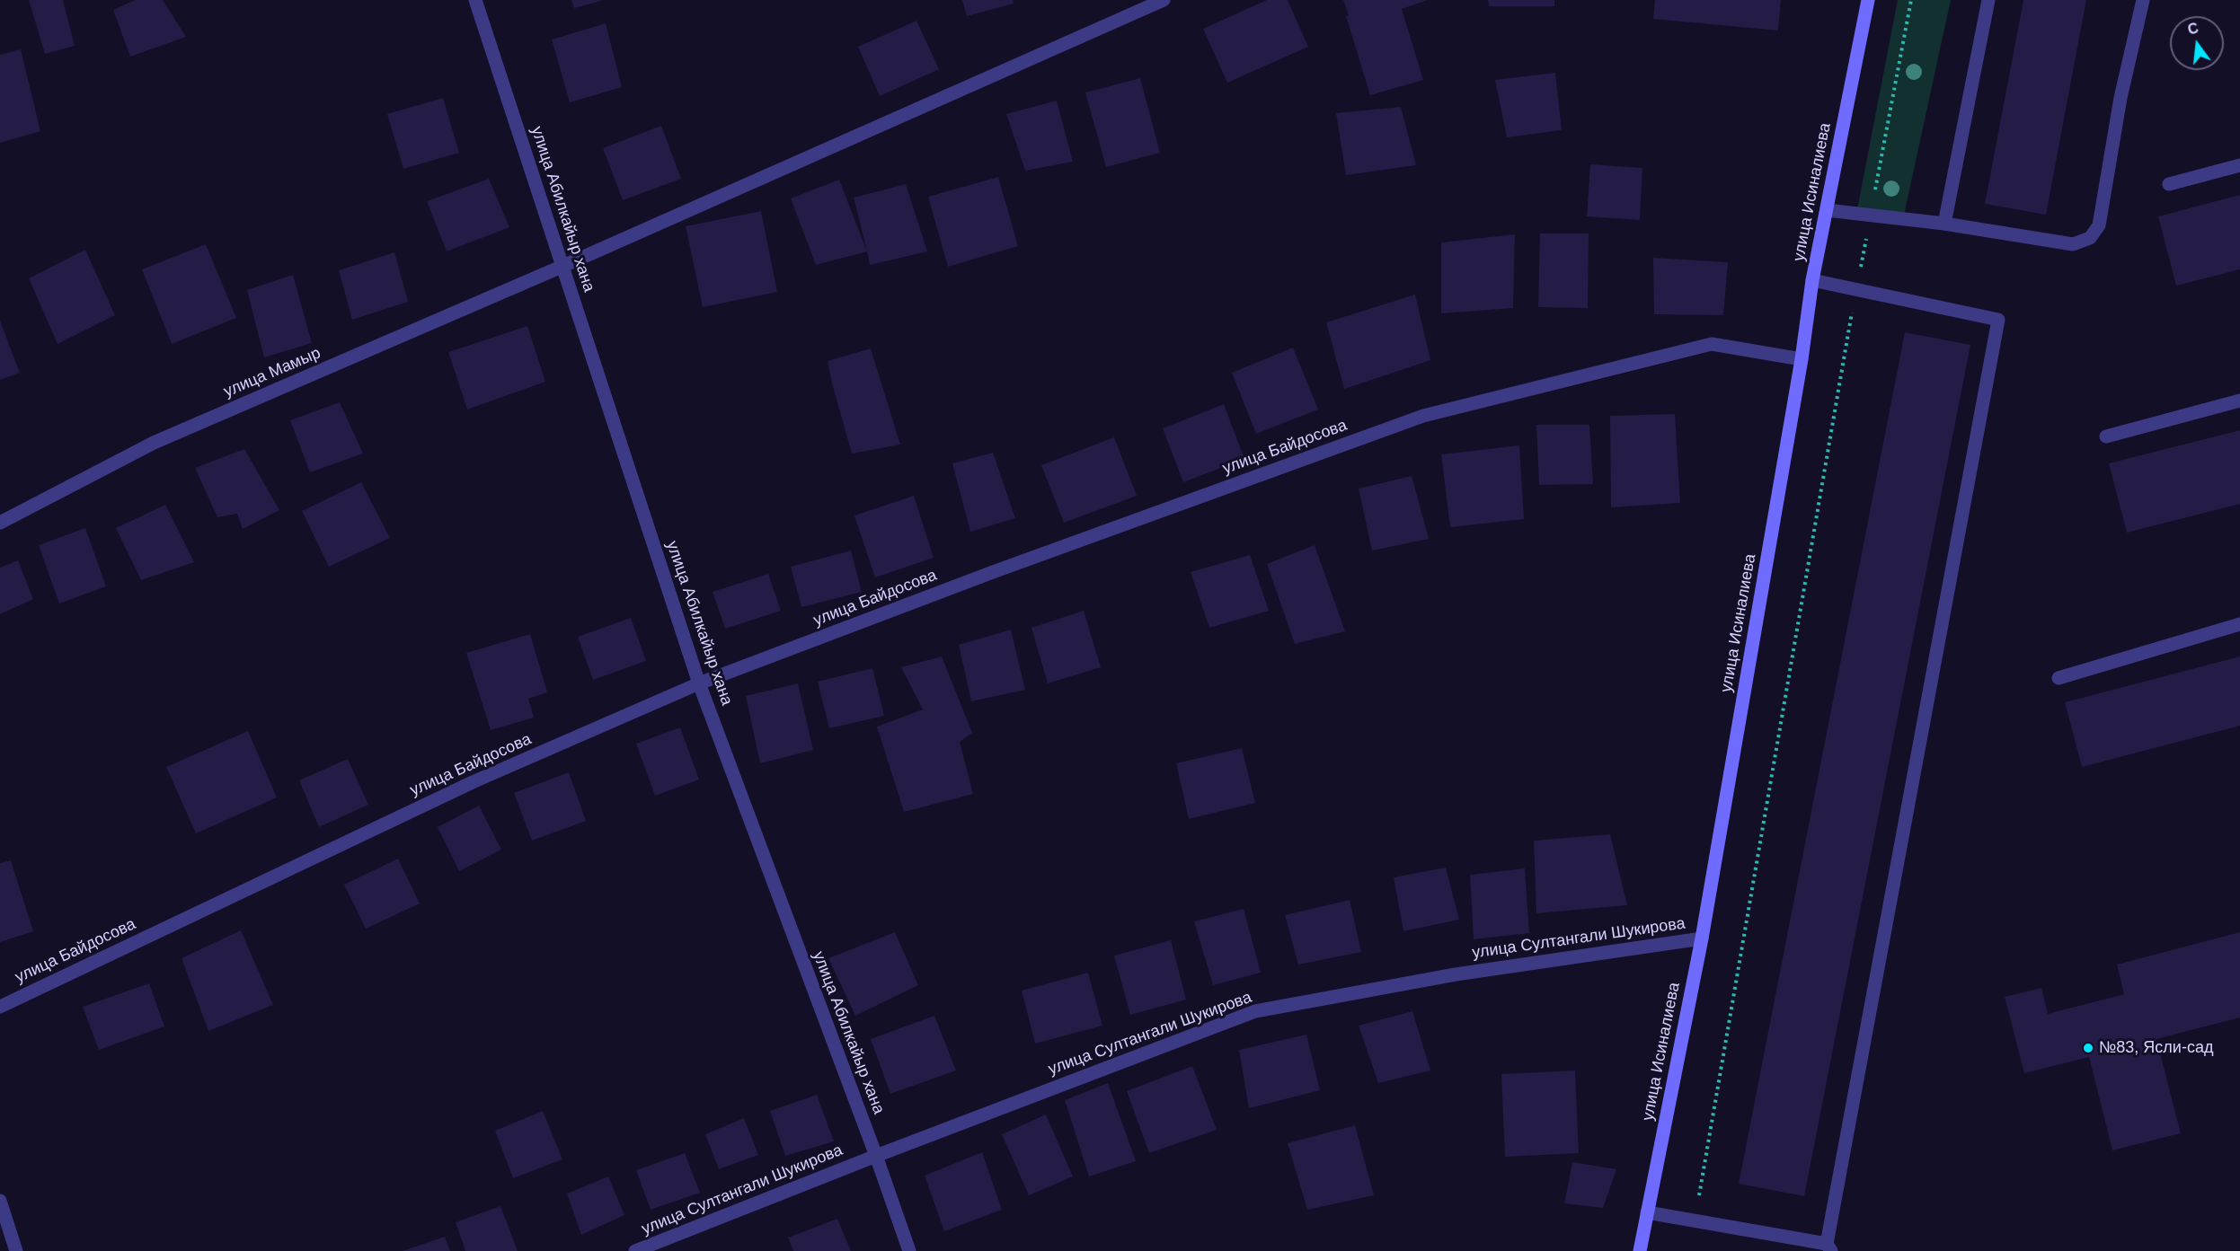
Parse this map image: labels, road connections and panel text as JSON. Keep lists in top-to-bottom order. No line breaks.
{"streets":{"street":["улица Исиналиева","улица Абилкайыр хана","улица Мамыр","улица Байдосова","улица Султангали Шукирова"]},"crossings":[["улица Исиналиева","улица Байдосова"],["улица Исиналиева","улица Султангали Шукирова"],["улица Абилкайыр хана","улица Мамыр"],["улица Абилкайыр хана","улица Байдосова"],["улица Абилкайыр хана","улица Султангали Шукирова"]],"places":["№83, Ясли-сад"],"north":"top"}
